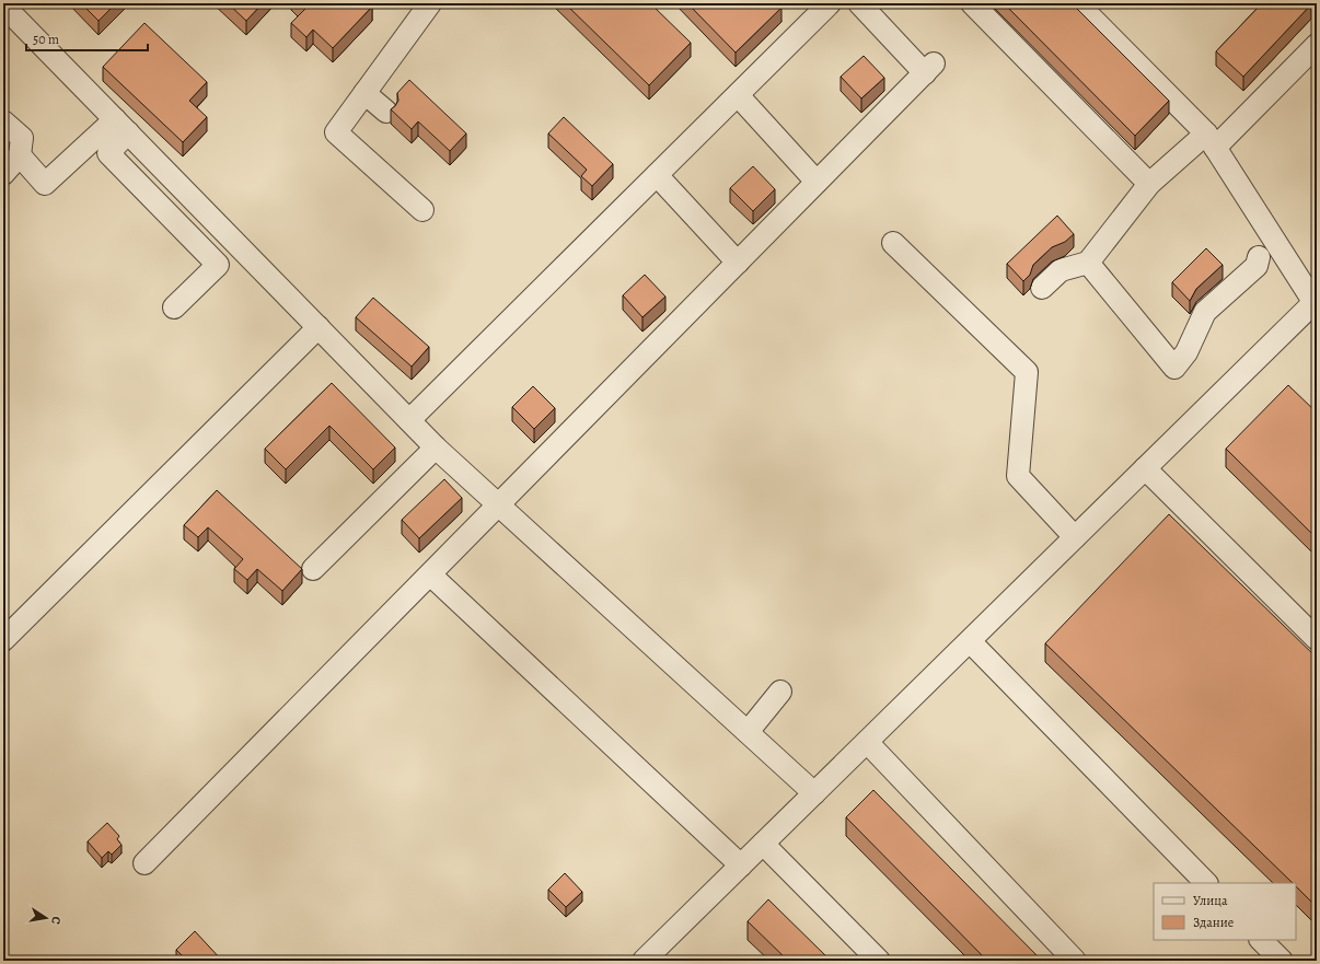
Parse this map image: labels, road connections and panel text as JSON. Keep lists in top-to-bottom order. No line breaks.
{"legend":["Улица","Здание"],"scale_bar":"50 m","north":"right"}
